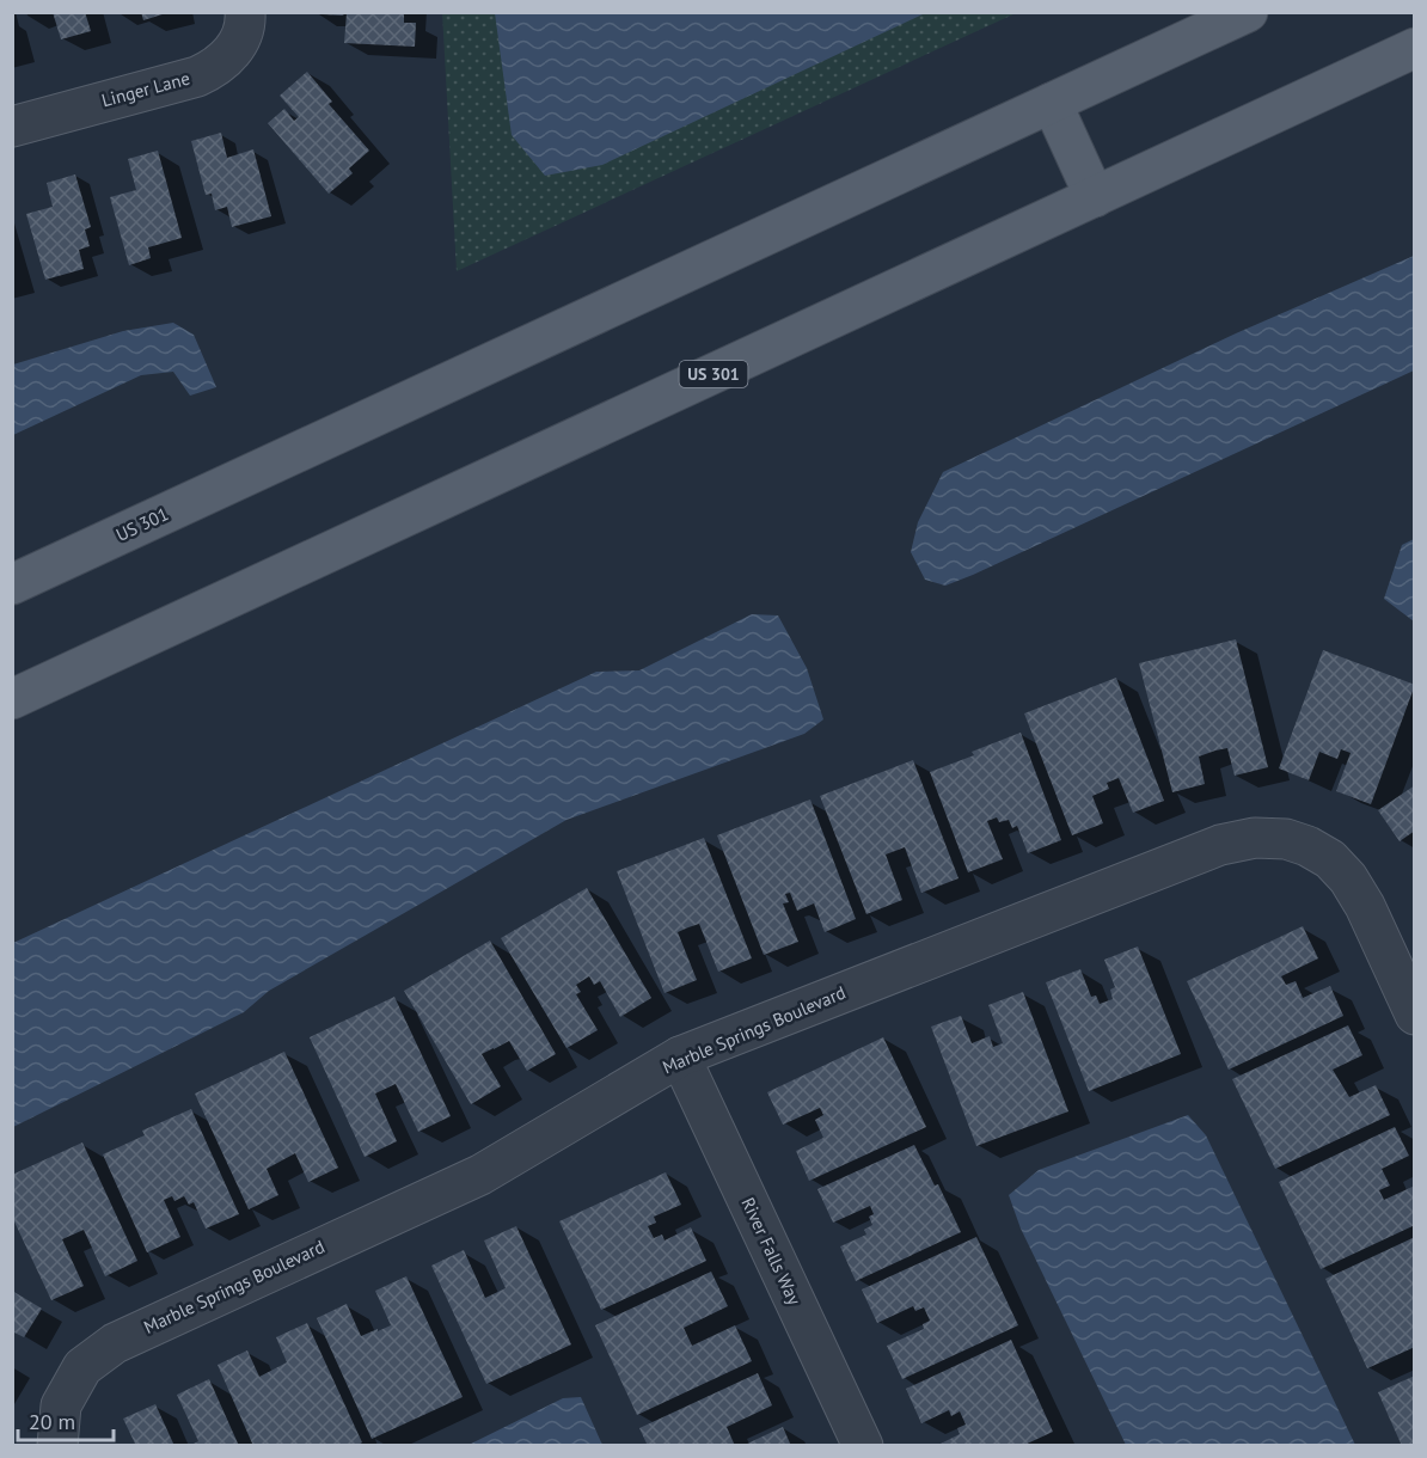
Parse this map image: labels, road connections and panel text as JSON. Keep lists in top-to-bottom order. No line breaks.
{"streets":{"main road":["US 301"],"street":["Linger Lane","Marble Springs Boulevard","River Falls Way"]},"crossings":[["Marble Springs Boulevard","River Falls Way"]],"scale_bar":"20 m"}
